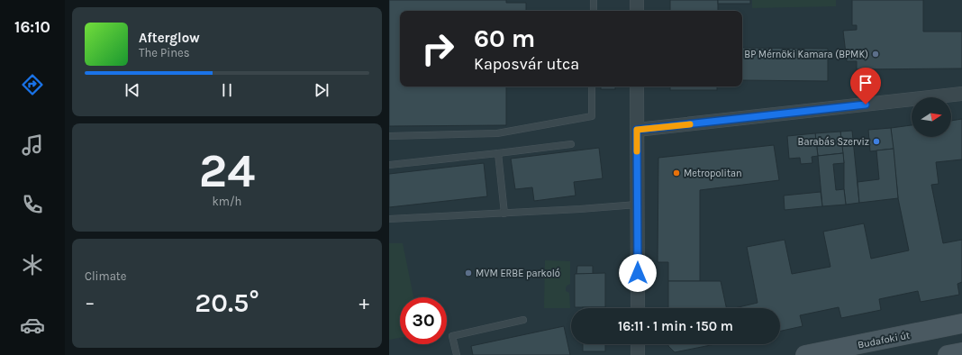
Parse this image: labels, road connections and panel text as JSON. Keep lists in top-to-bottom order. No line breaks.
{"streets":{"main road":["Budafoki út"]},"places":["BP Mérnöki Kamara (BPMK)","Barabás Szerviz","Metropolitan","MVM ERBE parkoló"],"north":"right","page":{"tabs":"16:10","turn":["60 m","Kaposvár utca"],"song":["Afterglow","The Pines"],"tile":[["24","km/h"],"Climate"],"heat":["−","20.5°","+"],"limit":"30","trip":"16:11 · 1 min · 150 m"}}
